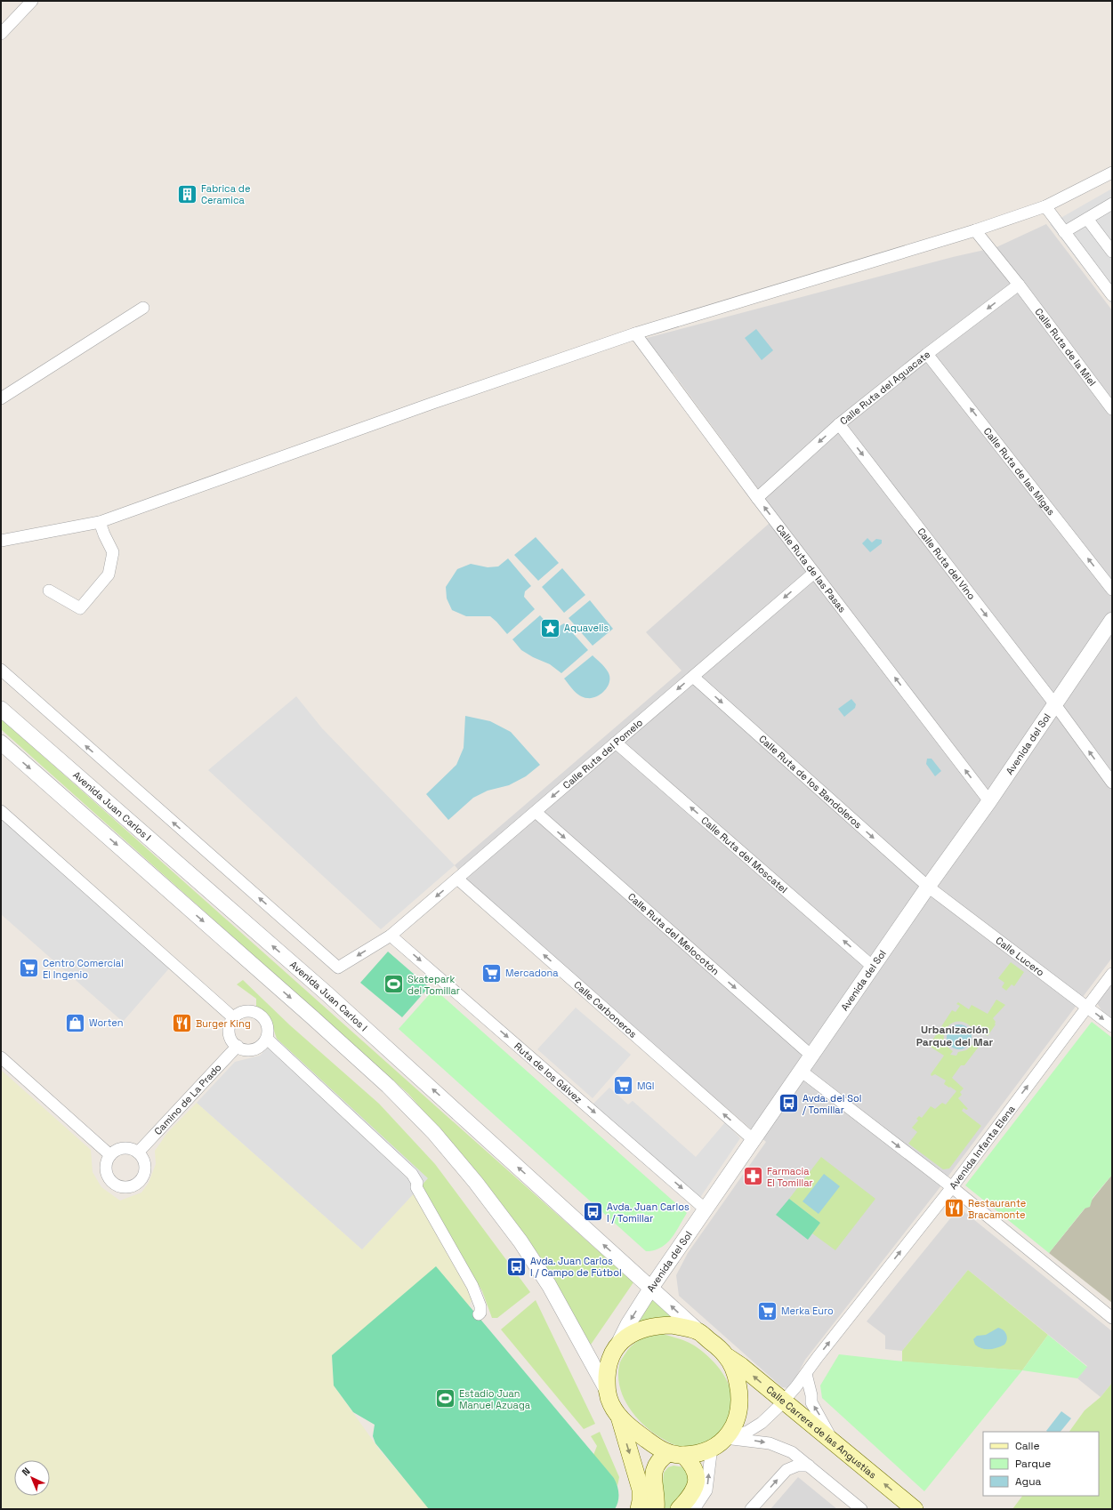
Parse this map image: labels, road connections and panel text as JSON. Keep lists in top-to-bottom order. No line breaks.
{"streets":{"main road":["Calle Carrera de las Angustias"],"street":["Calle Ruta de la Miel","Calle Ruta del Aguacate","Calle Ruta de las Migas","Calle Ruta del Vino","Calle Ruta de las Pasas","Avenida del Sol","Calle Ruta del Pomelo","Calle Ruta de los Bandoleros","Avenida Juan Carlos I","Calle Ruta del Moscatel","Calle Ruta del Melocotón","Calle Lucero","Calle Carboneros","Ruta de los Gálvez","Camino de La Prado","Avenida Infanta Elena"]},"crossings":[["Calle Ruta de la Miel","Calle Ruta del Aguacate"],["Calle Ruta del Aguacate","Calle Ruta de las Migas"],["Calle Ruta del Aguacate","Calle Ruta del Vino"],["Calle Ruta del Aguacate","Calle Ruta de las Pasas"],["Calle Ruta del Vino","Avenida del Sol"],["Calle Ruta de las Pasas","Avenida del Sol"],["Calle Ruta de las Pasas","Calle Ruta del Pomelo"],["Avenida del Sol","Calle Ruta de los Bandoleros"],["Avenida del Sol","Avenida Juan Carlos I"],["Avenida del Sol","Calle Ruta del Moscatel"],["Avenida del Sol","Calle Ruta del Melocotón"],["Avenida del Sol","Calle Lucero"],["Avenida del Sol","Calle Carboneros"],["Avenida del Sol","Ruta de los Gálvez"],["Calle Ruta del Pomelo","Calle Ruta de los Bandoleros"],["Calle Ruta del Pomelo","Calle Ruta del Moscatel"],["Calle Ruta del Pomelo","Calle Ruta del Melocotón"],["Calle Ruta del Pomelo","Calle Carboneros"],["Calle Ruta del Pomelo","Ruta de los Gálvez"],["Calle Ruta de los Bandoleros","Calle Lucero"],["Calle Lucero","Avenida Infanta Elena"],["Avenida Infanta Elena","Calle Carrera de las Angustias"]],"one_way":["Calle Ruta de las Migas","Calle Ruta de las Pasas","Calle Ruta de los Bandoleros","Calle Ruta del Moscatel","Calle Ruta del Melocotón","Calle Carboneros","Ruta de los Gálvez","Avenida Infanta Elena","Calle Carrera de las Angustias"],"districts":["Urbanización Parque del Mar"],"places":{"building":["Fabrica de Ceramica"],"place":["Aquavelis"],"supermarket":["Centro Comercial El Ingenio","Mercadona","MGI","Merka Euro"],"sports":["Skatepark del Tomillar","Estadio Juan Manuel Azuaga"],"shop":["Worten"],"restaurant":["Burger King","Restaurante Bracamonte"],"bus stop":["Avda. del Sol / Tomillar","Avda. Juan Carlos I / Tomillar","Avda. Juan Carlos I / Campo de Fútbol"],"pharmacy":["Farmacia El Tomillar"]},"legend":["Calle","Parque","Agua"],"north":"top left"}
